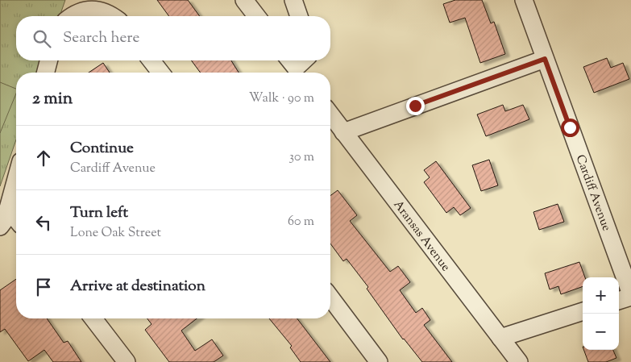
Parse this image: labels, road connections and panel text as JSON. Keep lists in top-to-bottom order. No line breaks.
{"streets":{"street":["Cardiff Avenue","Aransas Avenue"]},"page":{"search":"Search here","heading":["2 min","Walk · 90 m"],"list":[["Continue","Cardiff Avenue","30 m"],["Turn left","Lone Oak Street","60 m"],"Arrive at destination"],"map_buttons":["+","−"]}}
